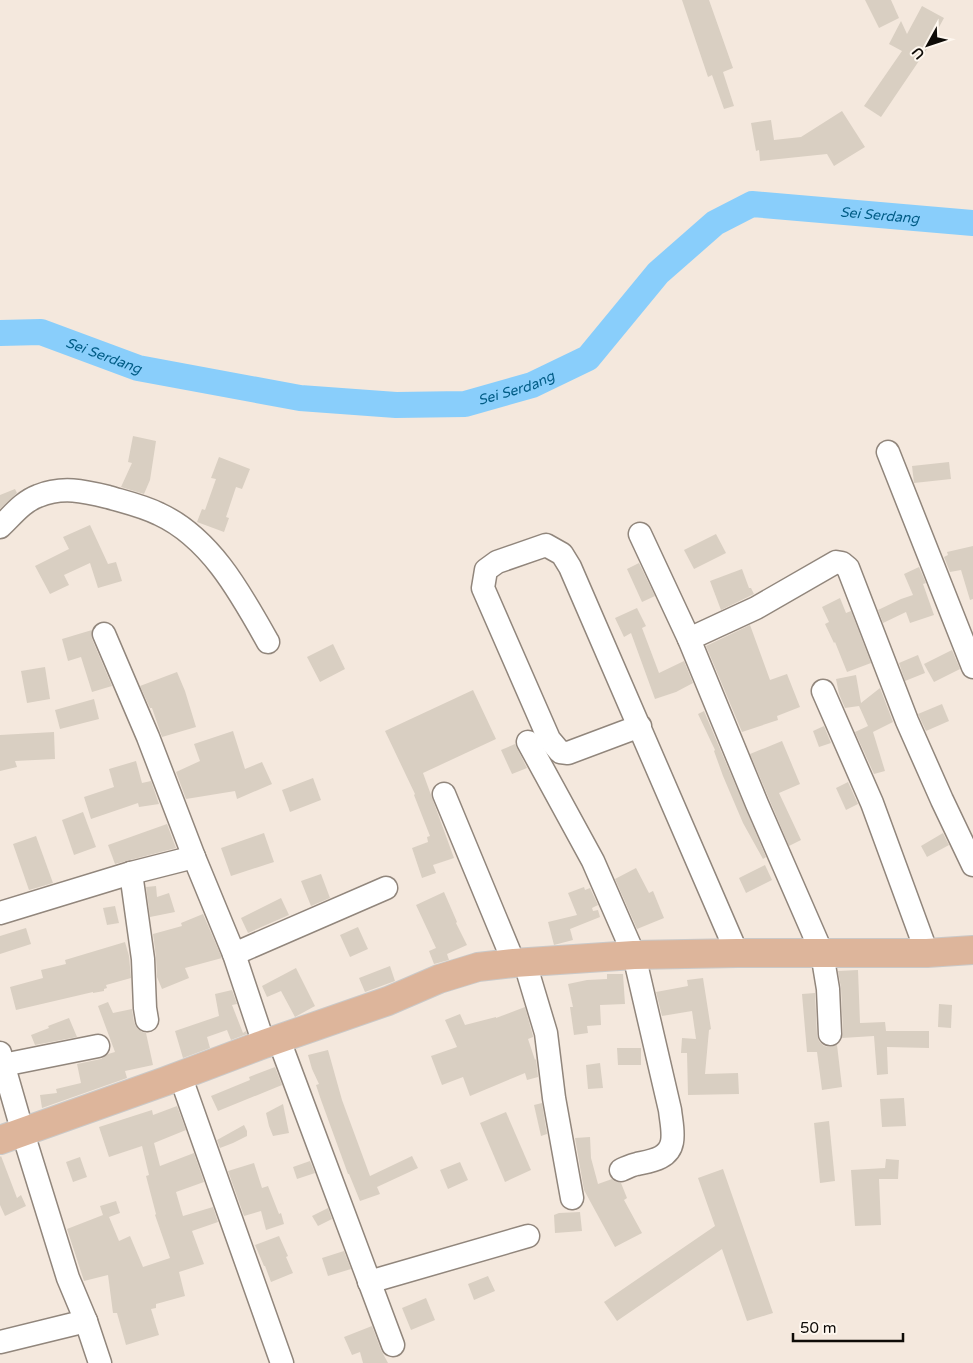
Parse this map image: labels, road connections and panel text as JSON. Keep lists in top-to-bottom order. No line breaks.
{"water":["Sei Serdang"],"scale_bar":"50 m","north":"bottom left"}
